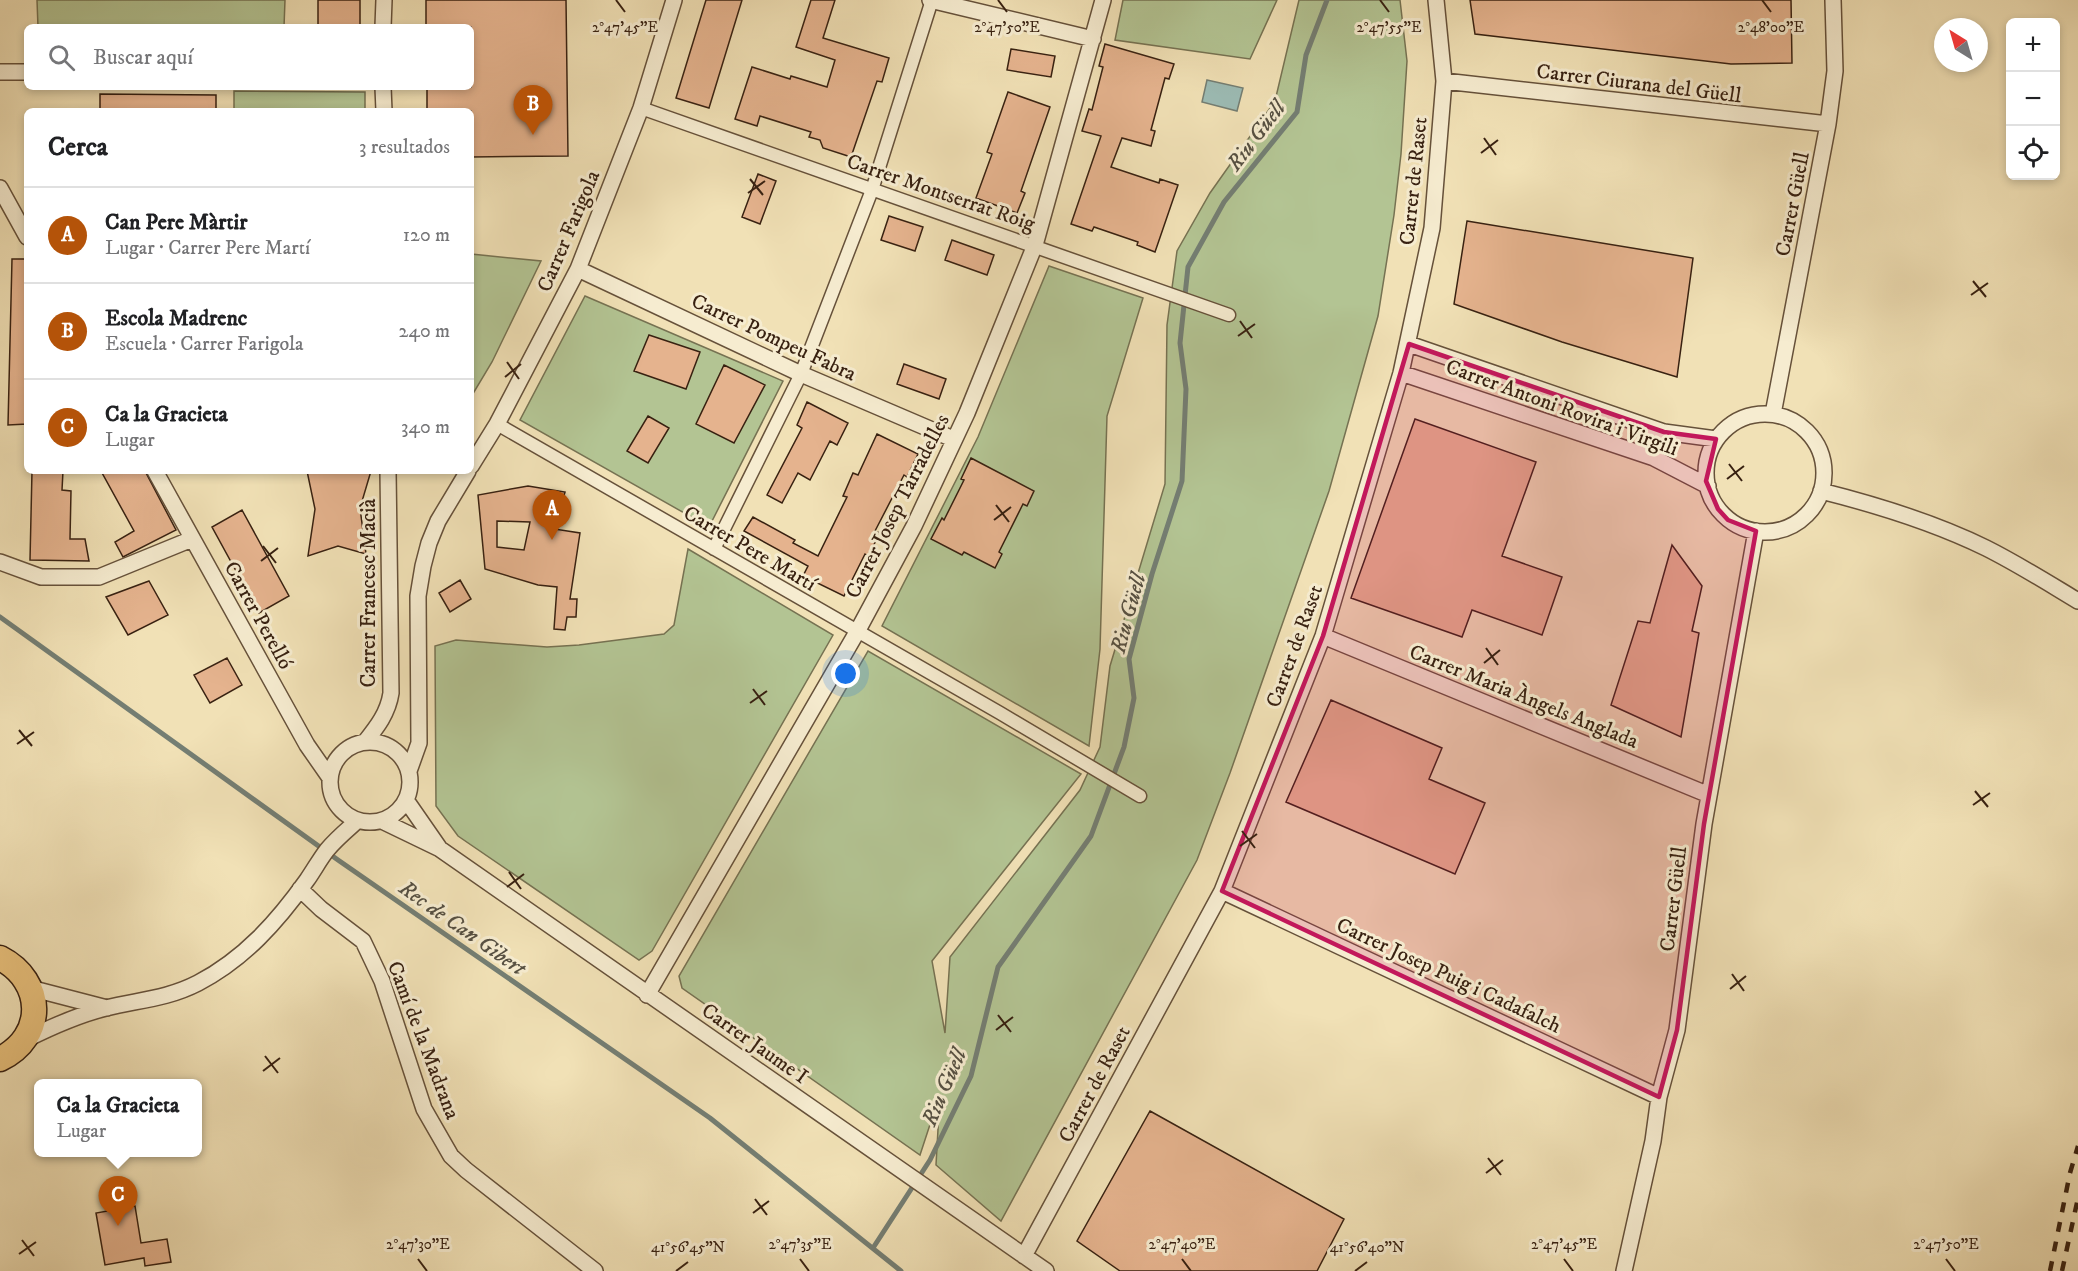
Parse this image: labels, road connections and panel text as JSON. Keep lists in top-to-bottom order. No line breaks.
{"streets":{"street":["Carrer Ciurana del Güell","Carrer de Raset","Carrer Montserrat Roig","Carrer Güell","Carrer Farigola","Carrer Pompeu Fabra","Carrer Antoni Rovira i Virgili","Carrer Josep Tarradelles","Carrer Pere Martí","Carrer Francesc Macià","Carrer Perelló","Carrer Maria Àngels Anglada","Carrer Josep Puig i Cadafalch","Camí de la Madrana","Carrer Jaume I"]},"crossings":[["Carrer Ciurana del Güell","Carrer de Raset"],["Carrer Ciurana del Güell","Carrer Güell"],["Carrer de Raset","Carrer Antoni Rovira i Virgili"],["Carrer de Raset","Carrer Maria Àngels Anglada"],["Carrer de Raset","Carrer Josep Puig i Cadafalch"],["Carrer de Raset","Carrer Jaume I"],["Carrer Montserrat Roig","Carrer Farigola"],["Carrer Montserrat Roig","Carrer Josep Tarradelles"],["Carrer Güell","Carrer Antoni Rovira i Virgili"],["Carrer Güell","Carrer Maria Àngels Anglada"],["Carrer Güell","Carrer Josep Puig i Cadafalch"],["Carrer Farigola","Carrer Pompeu Fabra"],["Carrer Farigola","Carrer Pere Martí"],["Carrer Pompeu Fabra","Carrer Josep Tarradelles"],["Carrer Josep Tarradelles","Carrer Pere Martí"],["Carrer Josep Tarradelles","Carrer Jaume I"],["Carrer Francesc Macià","Carrer Perelló"],["Carrer Francesc Macià","Carrer Jaume I"],["Carrer Perelló","Carrer Jaume I"]],"water":["Riu Güell","Rec de Can Gibert"],"north":"top left","page":{"map_buttons":["+","−"],"search":"Buscar aquí","pins":["B","A","C"],"heading":["Cerca","3 resultados"],"list":[{"mark":"A","name":"Can Pere Màrtir","note":"Lugar · Carrer Pere Martí","value":"120 m"},{"mark":"B","name":"Escola Madrenc","note":"Escuela · Carrer Farigola","value":"240 m"},{"mark":"C","name":"Ca la Gracieta","note":"Lugar","value":"340 m"}],"popup":["Ca la Gracieta","Lugar"]},"coordinates":["2°47'45\"E","2°47'50\"E","2°47'55\"E","2°48'00\"E","2°47'30\"E","2°47'35\"E","2°47'40\"E","41°56'45\"N","41°56'40\"N"]}
